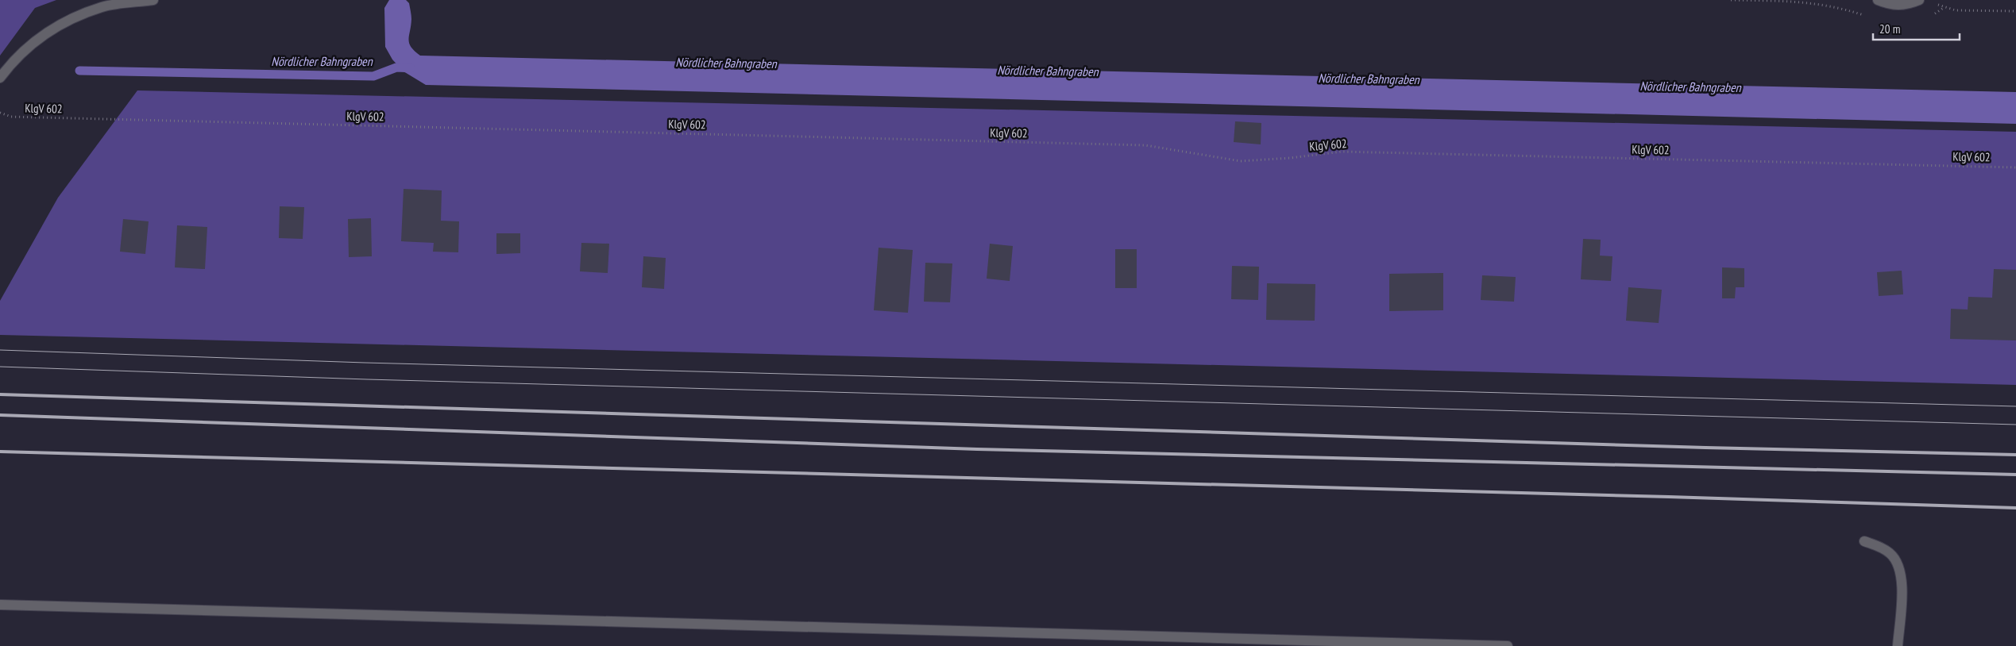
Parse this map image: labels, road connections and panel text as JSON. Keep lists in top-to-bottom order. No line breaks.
{"streets":{"path":["KlgV 602"]},"water":["Nördlicher Bahngraben"],"scale_bar":"20 m"}
